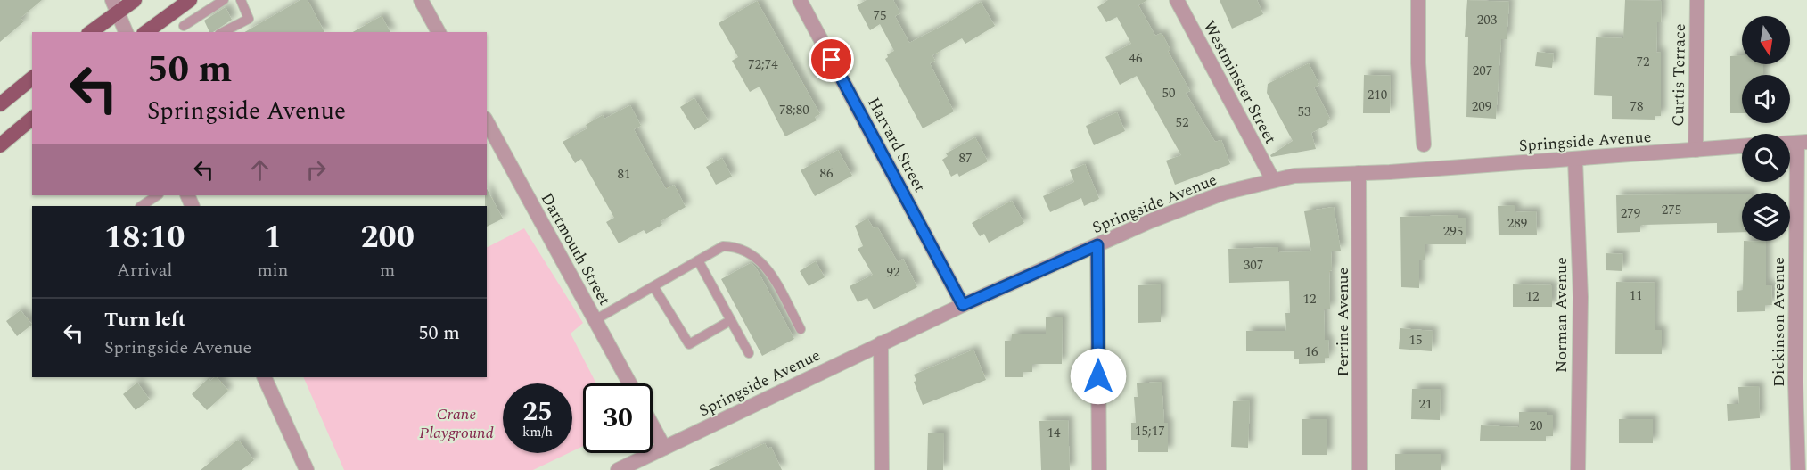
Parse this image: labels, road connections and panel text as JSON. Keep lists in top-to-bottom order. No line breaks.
{"streets":{"street":["Curtis Terrace","Westminster Street","Springside Avenue","Harvard Street","Dartmouth Street","Norman Avenue","Perrine Avenue","Dickinson Avenue"]},"crossings":[["Curtis Terrace","Springside Avenue"],["Westminster Street","Springside Avenue"],["Springside Avenue","Harvard Street"],["Springside Avenue","Norman Avenue"],["Springside Avenue","Perrine Avenue"]],"parks":["Crane Playground"],"house_numbers":["75","203","46","72","72;74","207","50","210","209","78","78;80","53","52","87","86","81","275","279","289","295","307","92","11","12","12","15","16","21","20","15;17","14"],"north":"bottom","page":{"turn":["50 m","Springside Avenue"],"eta":["18:10","Arrival","1","min","200","m"],"list":[{"name":"Turn left","note":"Springside Avenue","value":"50 m"}],"speed":"25 km/h","limit":"30"}}
